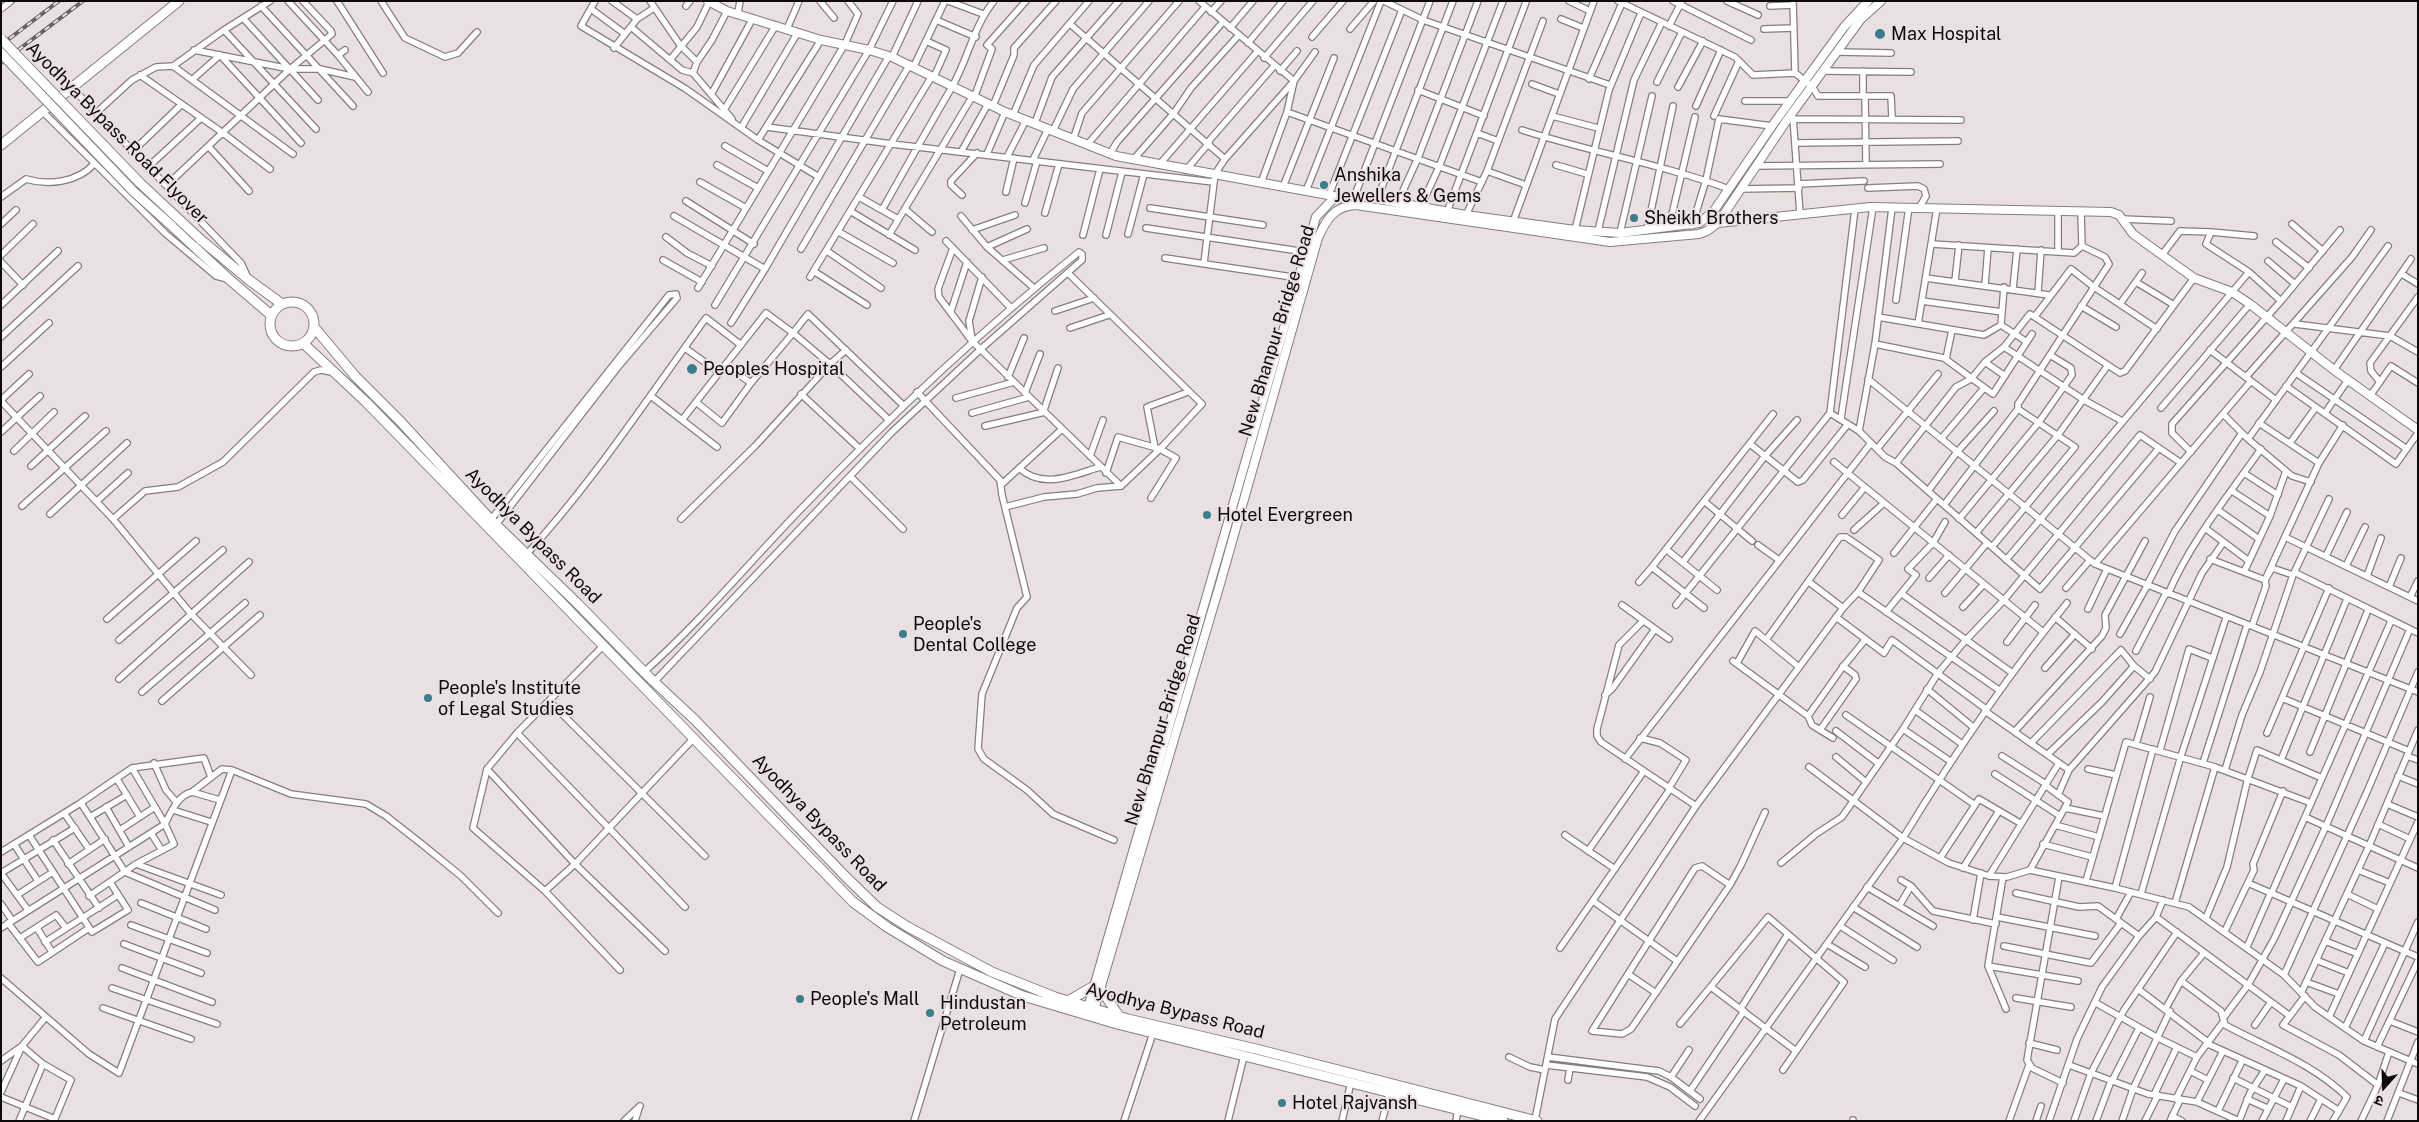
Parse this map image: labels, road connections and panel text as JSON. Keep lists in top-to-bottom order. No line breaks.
{"streets":{"main road":["Ayodhya Bypass Road Flyover","Ayodhya Bypass Road"],"street":["New Bhanpur Bridge Road"]},"crossings":[["Ayodhya Bypass Road Flyover","Ayodhya Bypass Road"],["New Bhanpur Bridge Road","Ayodhya Bypass Road"]],"places":["Max Hospital","Anshika Jewellers & Gems","Sheikh Brothers","Peoples Hospital","Hotel Evergreen","People's Dental College","People's Institute of Legal Studies","People's Mall","Hindustan Petroleum","Hotel Rajvansh"],"north":"bottom"}
